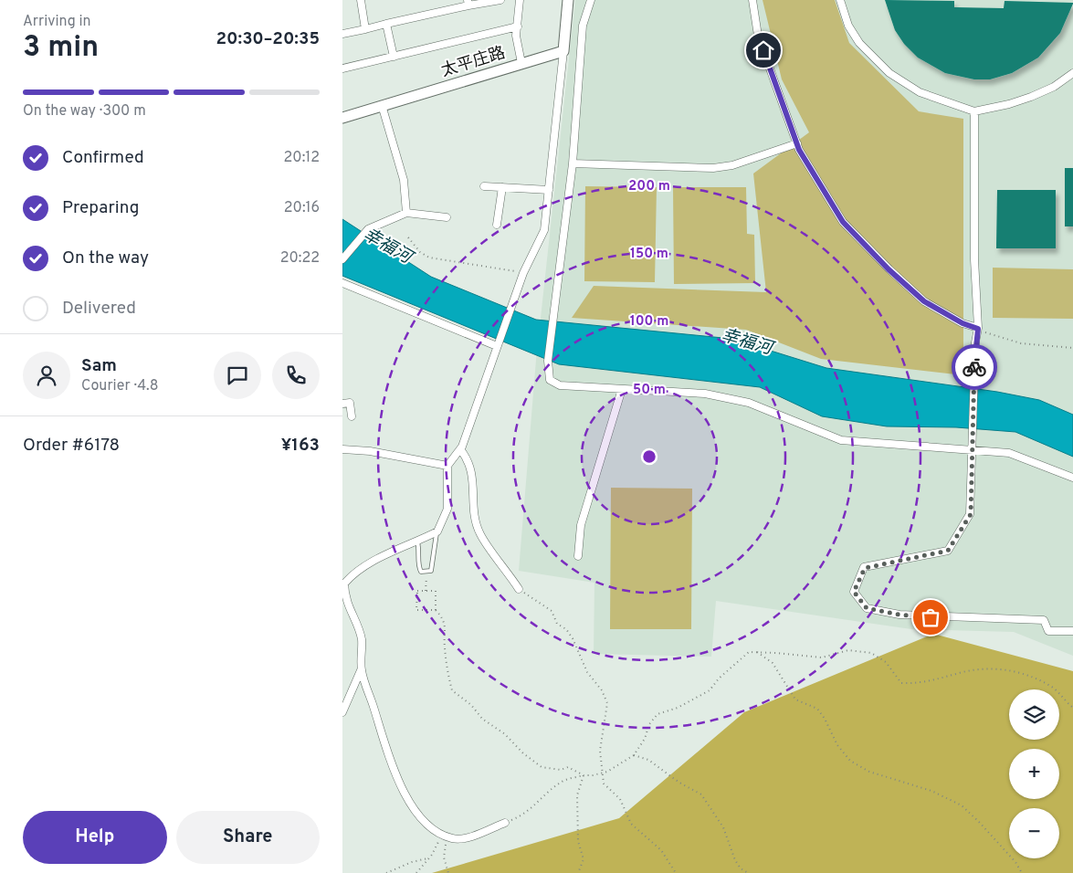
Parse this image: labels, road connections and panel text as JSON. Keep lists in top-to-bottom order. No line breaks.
{"streets":{"street":["太平庄路"]},"water":["幸福河"],"page":{"heading":["3 min","Arriving in","20:30–20:35"],"panel":["Sam","Courier · 4.8","Order #6178","¥163"],"bar":"On the way · 300 m","list":[["Confirmed","20:12"],["Preparing","20:16"],["On the way","20:22"],"Delivered"],"map_buttons":["+","−"],"buttons":["Help","Share"]},"rings":["200 m","150 m","100 m","50 m"]}
